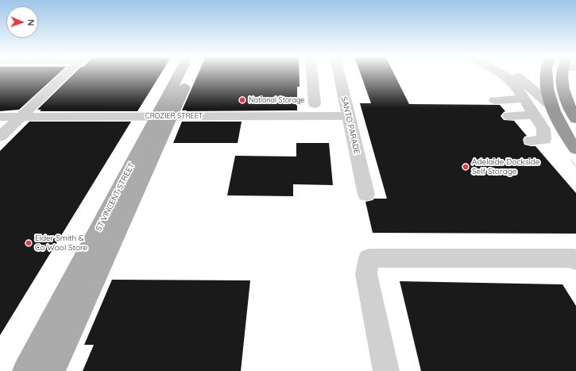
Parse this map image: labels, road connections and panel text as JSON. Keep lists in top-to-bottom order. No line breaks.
{"streets":{"main road":["ST VINCENT STREET"],"street":["CROZIER STREET","SANTO PARADE"]},"crossings":[["CROZIER STREET","SANTO PARADE"],["CROZIER STREET","ST VINCENT STREET"]],"places":["National Storage","Adelaide Dockside Self Storage","Elder Smith & Co Wool Store"],"north":"right"}
